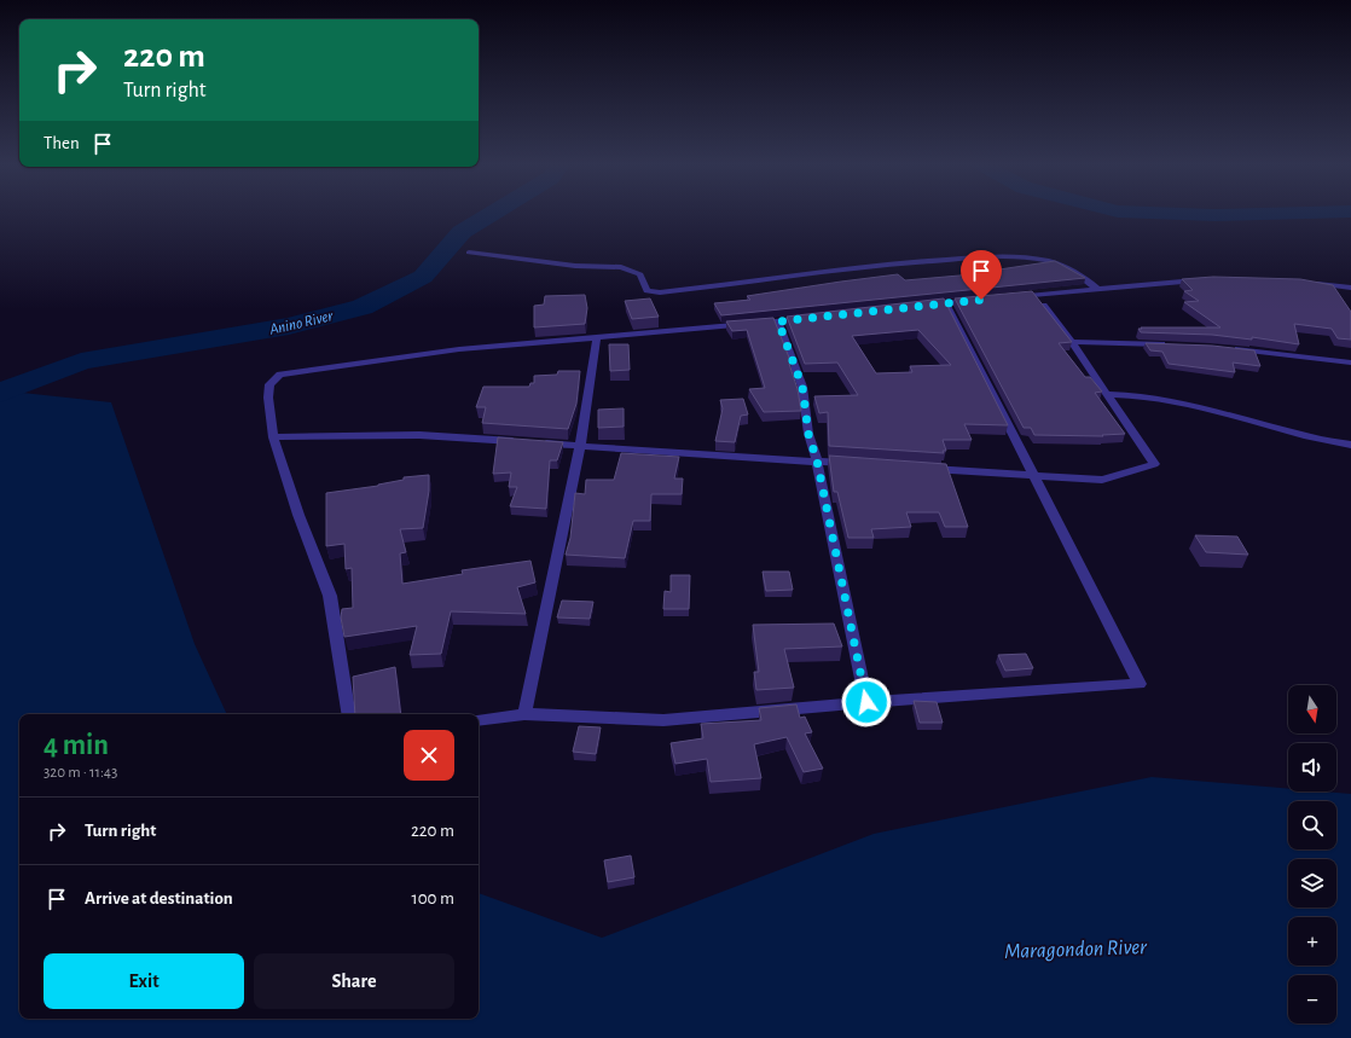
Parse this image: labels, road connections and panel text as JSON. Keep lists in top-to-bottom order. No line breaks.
{"water":["Anino River","Maragondon River"],"north":"bottom","page":{"turn":["220 m","Turn right"],"then":"Then","map_buttons":["+","−"],"heading":["4 min","320 m · 11:43"],"list":[{"name":"Turn right","value":"220 m"},{"name":"Arrive at destination","value":"100 m"}],"buttons":["Exit","Share"]}}
